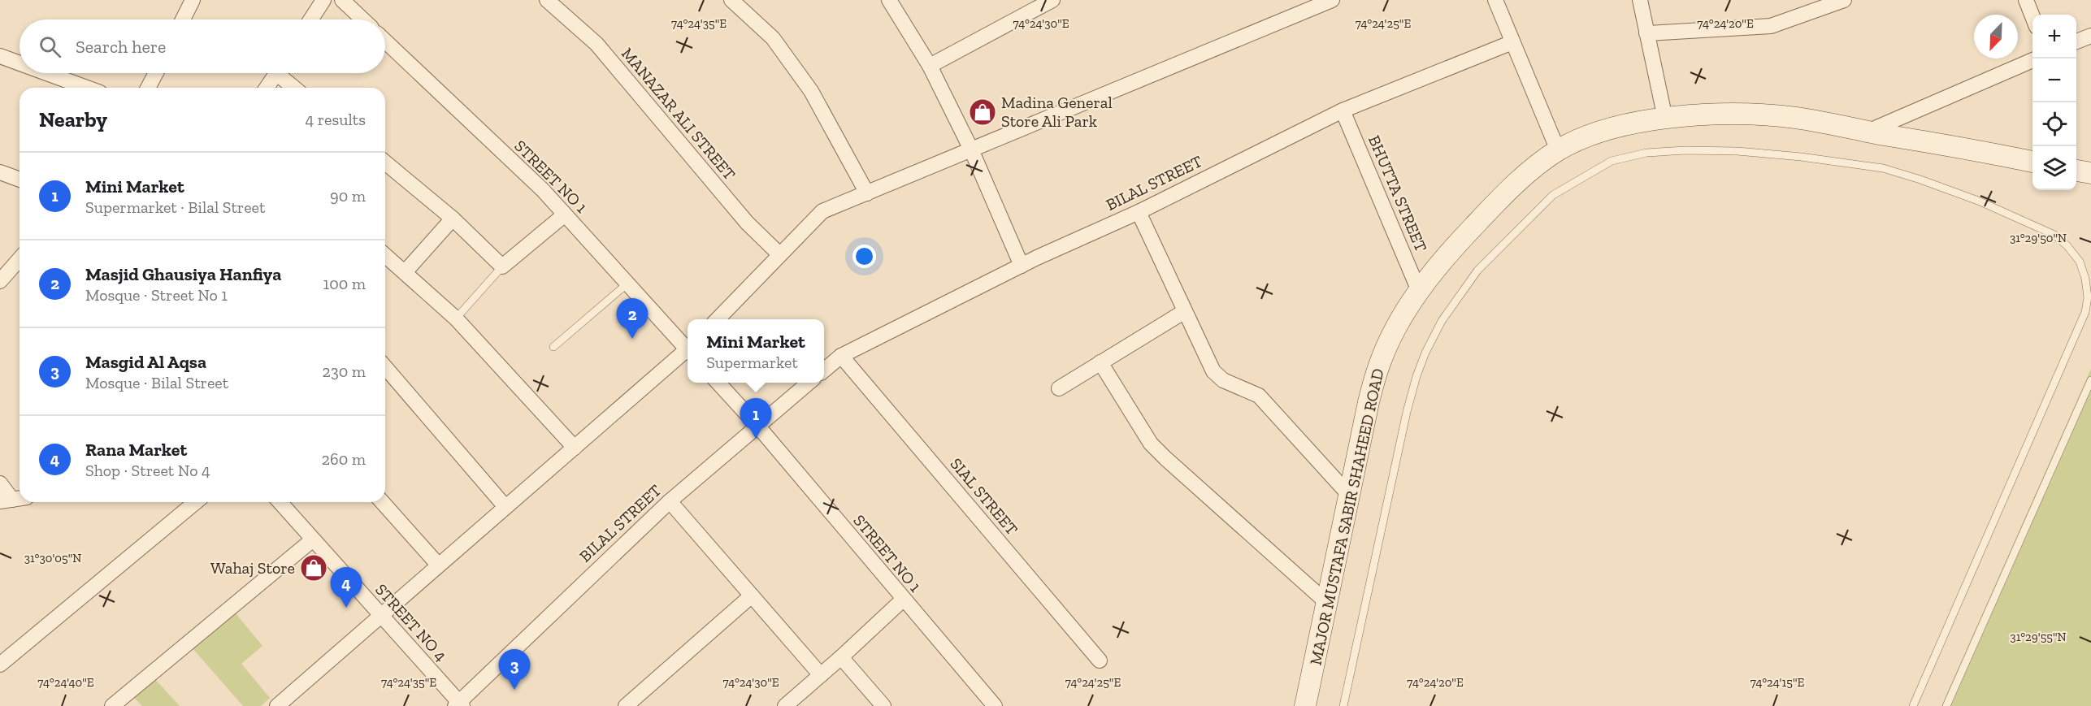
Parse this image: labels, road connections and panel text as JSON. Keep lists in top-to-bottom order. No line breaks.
{"streets":{"street":["MANAZAR ALI STREET","STREET NO 1","BILAL STREET","BHUTTA STREET","SIAL STREET","MAJOR MUSTAFA SABIR SHAHEED ROAD","STREET NO 4"]},"crossings":[["STREET NO 1","BILAL STREET"],["BILAL STREET","BHUTTA STREET"],["BILAL STREET","SIAL STREET"],["BILAL STREET","STREET NO 4"],["BHUTTA STREET","MAJOR MUSTAFA SABIR SHAHEED ROAD"]],"places":{"shop":["Madina General Store Ali Park","Wahaj Store"]},"north":"bottom left","page":{"map_buttons":["+","−"],"search":"Search here","heading":["Nearby","4 results"],"list":[{"mark":"1","name":"Mini Market","note":"Supermarket · Bilal Street","value":"90 m"},{"mark":"2","name":"Masjid Ghausiya Hanfiya","note":"Mosque · Street No 1","value":"100 m"},{"mark":"3","name":"Masgid Al Aqsa","note":"Mosque · Bilal Street","value":"230 m"},{"mark":"4","name":"Rana Market","note":"Shop · Street No 4","value":"260 m"}],"pins":["2","1","4","3"],"popup":["Mini Market","Supermarket"]},"coordinates":["74°24'35\"E","74°24'30\"E","74°24'25\"E","74°24'20\"E","31°29'50\"N","31°30'05\"N","31°29'55\"N","74°24'40\"E","74°24'15\"E"]}
